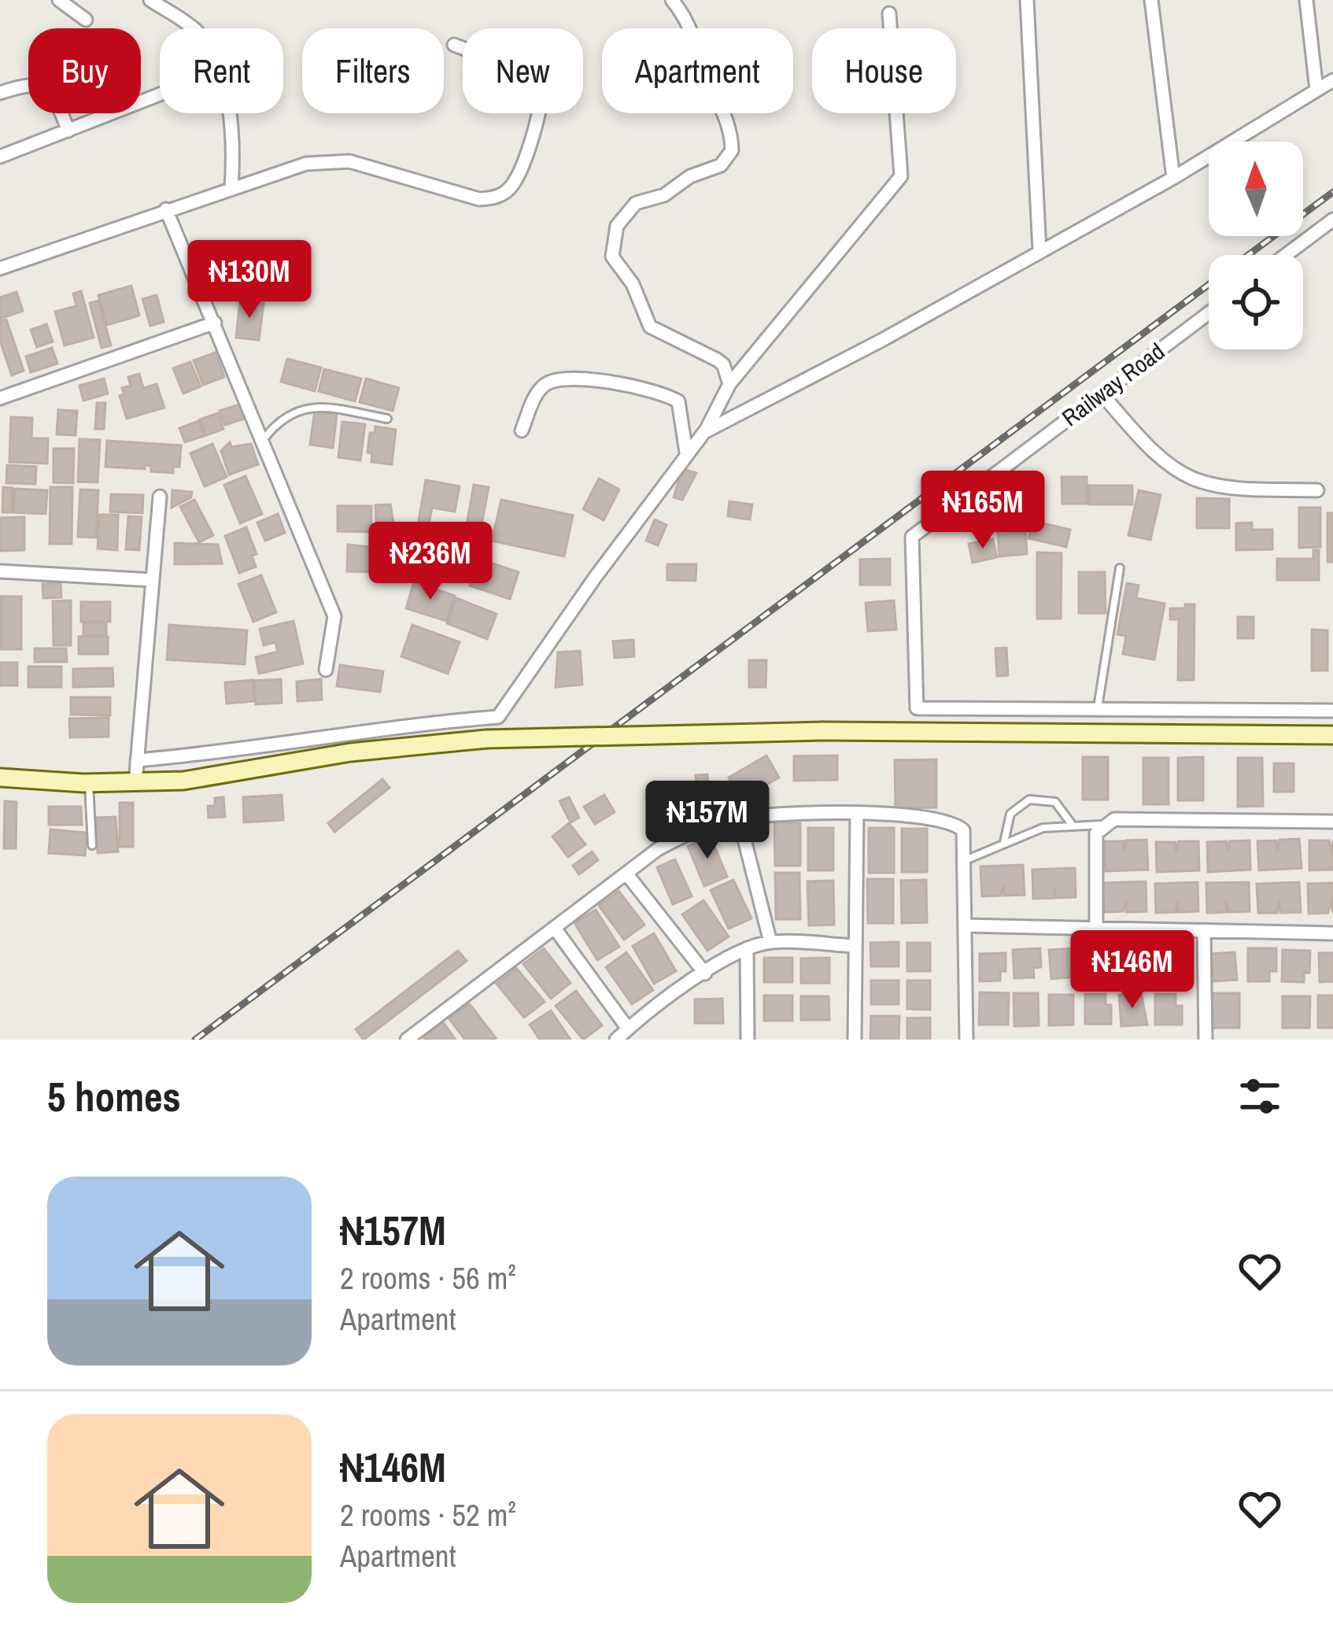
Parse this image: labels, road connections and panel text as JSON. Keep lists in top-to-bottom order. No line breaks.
{"streets":{"street":["Railway Road"]},"north":"top","page":{"chip":["Buy","Rent","Filters","New","Apartment","House"],"price":["₦130M","₦165M","₦236M","₦157M","₦146M"],"heading":"5 homes","list":[{"name":"₦157M","note":"2 rooms · 56 m² · Apartment"},{"name":"₦146M","note":"2 rooms · 52 m² · Apartment"}]}}
